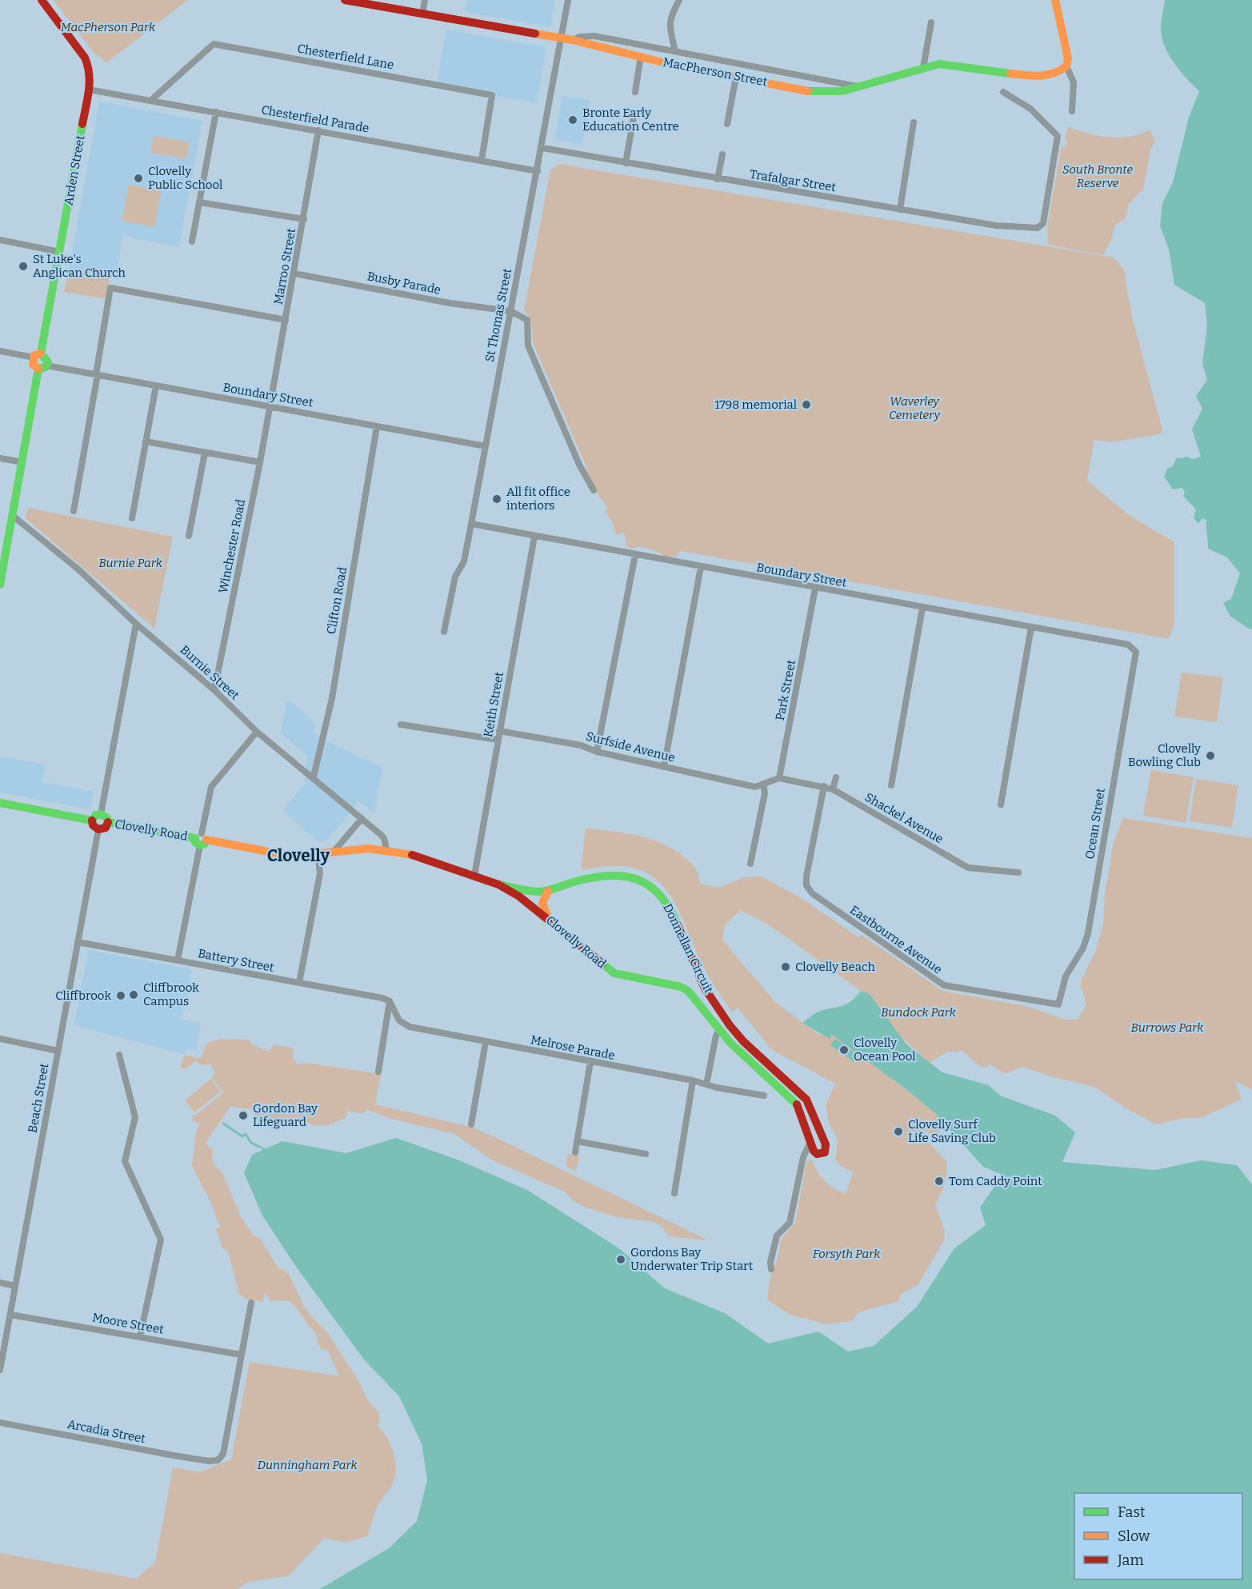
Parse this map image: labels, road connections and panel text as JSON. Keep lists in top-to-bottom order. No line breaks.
{"streets":{"street":["Chesterfield Lane","MacPherson Street","Chesterfield Parade","Arden Street","Trafalgar Street","Marroo Street","Busby Parade","St Thomas Street","Boundary Street","Winchester Road","Clifton Road","Burnie Street","Park Street","Keith Street","Surfside Avenue","Shackel Avenue","Ocean Street","Clovelly Road","Eastbourne Avenue","Donnellan Circuit","Battery Street","Melrose Parade","Beach Street","Moore Street","Arcadia Street"]},"crossings":[["Chesterfield Lane","Chesterfield Parade"],["MacPherson Street","St Thomas Street"],["Chesterfield Parade","Arden Street"],["Chesterfield Parade","Marroo Street"],["Chesterfield Parade","St Thomas Street"],["Trafalgar Street","St Thomas Street"],["Marroo Street","Busby Parade"],["Marroo Street","Boundary Street"],["Marroo Street","Winchester Road"],["Busby Parade","St Thomas Street"],["St Thomas Street","Boundary Street"],["Boundary Street","Winchester Road"],["Boundary Street","Clifton Road"],["Boundary Street","Park Street"],["Boundary Street","Keith Street"],["Boundary Street","Ocean Street"],["Winchester Road","Burnie Street"],["Clifton Road","Burnie Street"],["Burnie Street","Clovelly Road"],["Park Street","Shackel Avenue"],["Keith Street","Surfside Avenue"],["Keith Street","Clovelly Road"],["Shackel Avenue","Eastbourne Avenue"],["Ocean Street","Eastbourne Avenue"],["Clovelly Road","Donnellan Circuit"],["Clovelly Road","Beach Street"],["Battery Street","Melrose Parade"],["Battery Street","Beach Street"],["Beach Street","Moore Street"],["Moore Street","Arcadia Street"]],"districts":["Clovelly"],"parks":["MacPherson Park","South Bronte Reserve","Waverley Cemetery","Burnie Park","Bundock Park","Burrows Park","Forsyth Park","Dunningham Park"],"places":["Bronte Early Education Centre","Clovelly Public School","St Luke's Anglican Church","1798 memorial","All fit office interiors","Clovelly Bowling Club","Clovelly Beach","Cliffbrook Campus","Cliffbrook","Clovelly Ocean Pool","Gordon Bay Lifeguard","Clovelly Surf Life Saving Club","Tom Caddy Point","Gordons Bay Underwater Trip Start"],"legend":["Fast","Slow","Jam"]}
